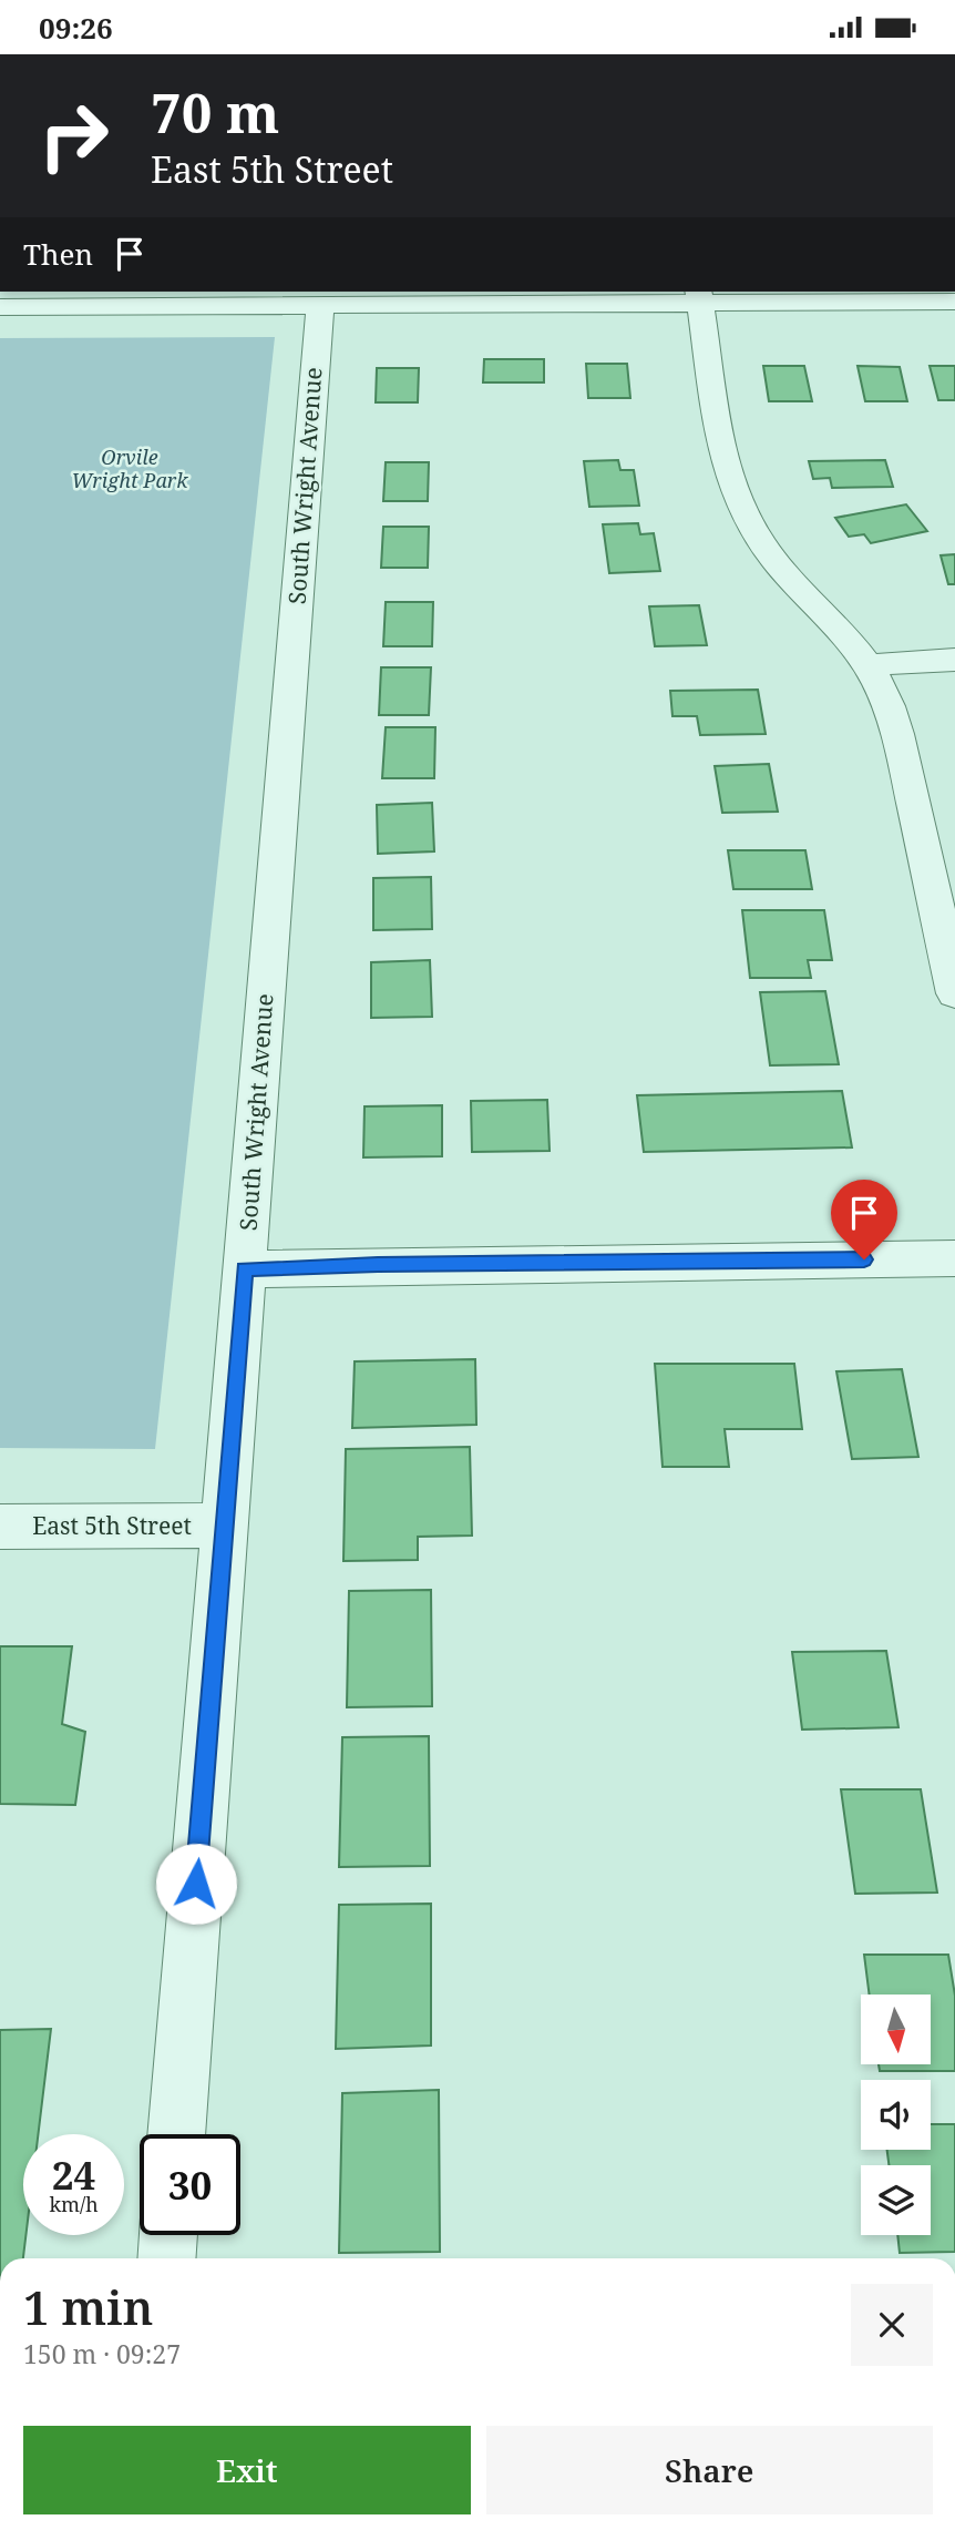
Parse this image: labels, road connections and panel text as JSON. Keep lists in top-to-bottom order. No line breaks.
{"streets":{"street":["South Wright Avenue","East 5th Street"]},"crossings":[["South Wright Avenue","East 5th Street"]],"parks":["Orvile Wright Park"],"north":"bottom","page":{"status":"09:26","turn":["70 m","East 5th Street"],"then":"Then","speed":"24 km/h","limit":"30","heading":["1 min","150 m · 09:27"],"buttons":["Exit","Share"]}}
